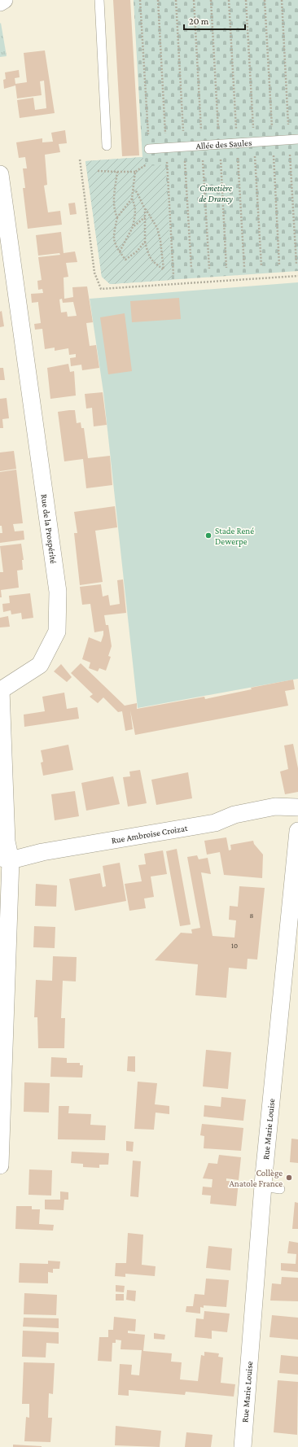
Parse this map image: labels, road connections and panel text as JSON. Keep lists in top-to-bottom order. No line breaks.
{"streets":{"street":["Rue de la Prospérité","Rue Ambroise Croizat","Rue Marie Louise"],"lane":["Allée des Saules"]},"crossings":[["Rue de la Prospérité","Rue Ambroise Croizat"]],"parks":["Cimetière de Drancy"],"places":["Stade René Dewerpe","Collège Anatole France"],"house_numbers":["8","10"],"scale_bar":"20 m"}
